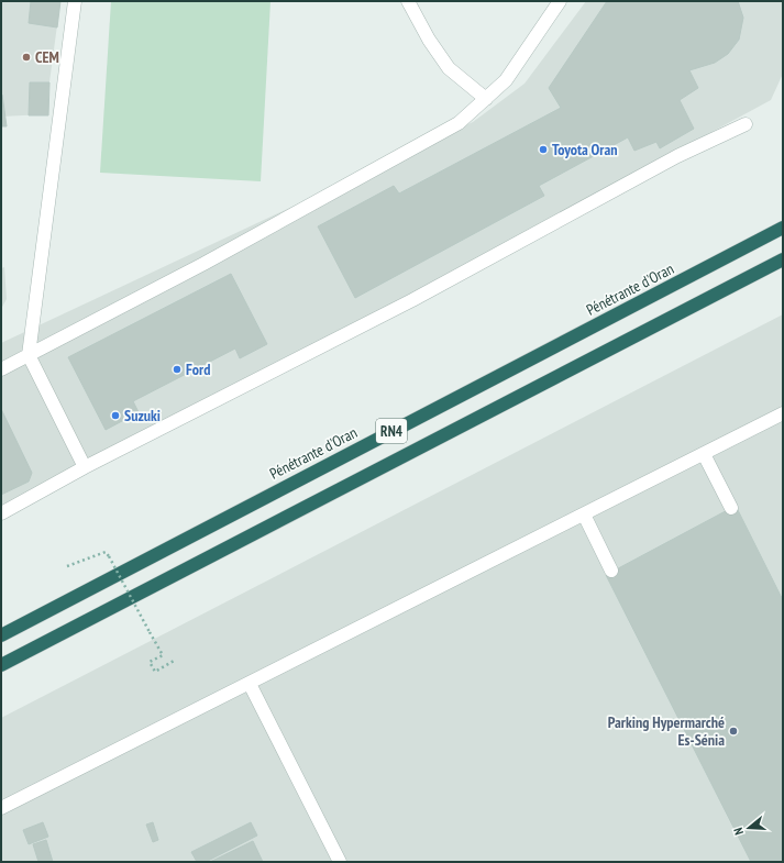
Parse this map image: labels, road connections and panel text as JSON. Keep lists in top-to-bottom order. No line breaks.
{"streets":{"highway":["Pénétrante d'Oran","RN4"]},"places":["CEM","Toyota Oran","Ford","Suzuki","Parking Hypermarché Es-Sénia"],"north":"left"}
